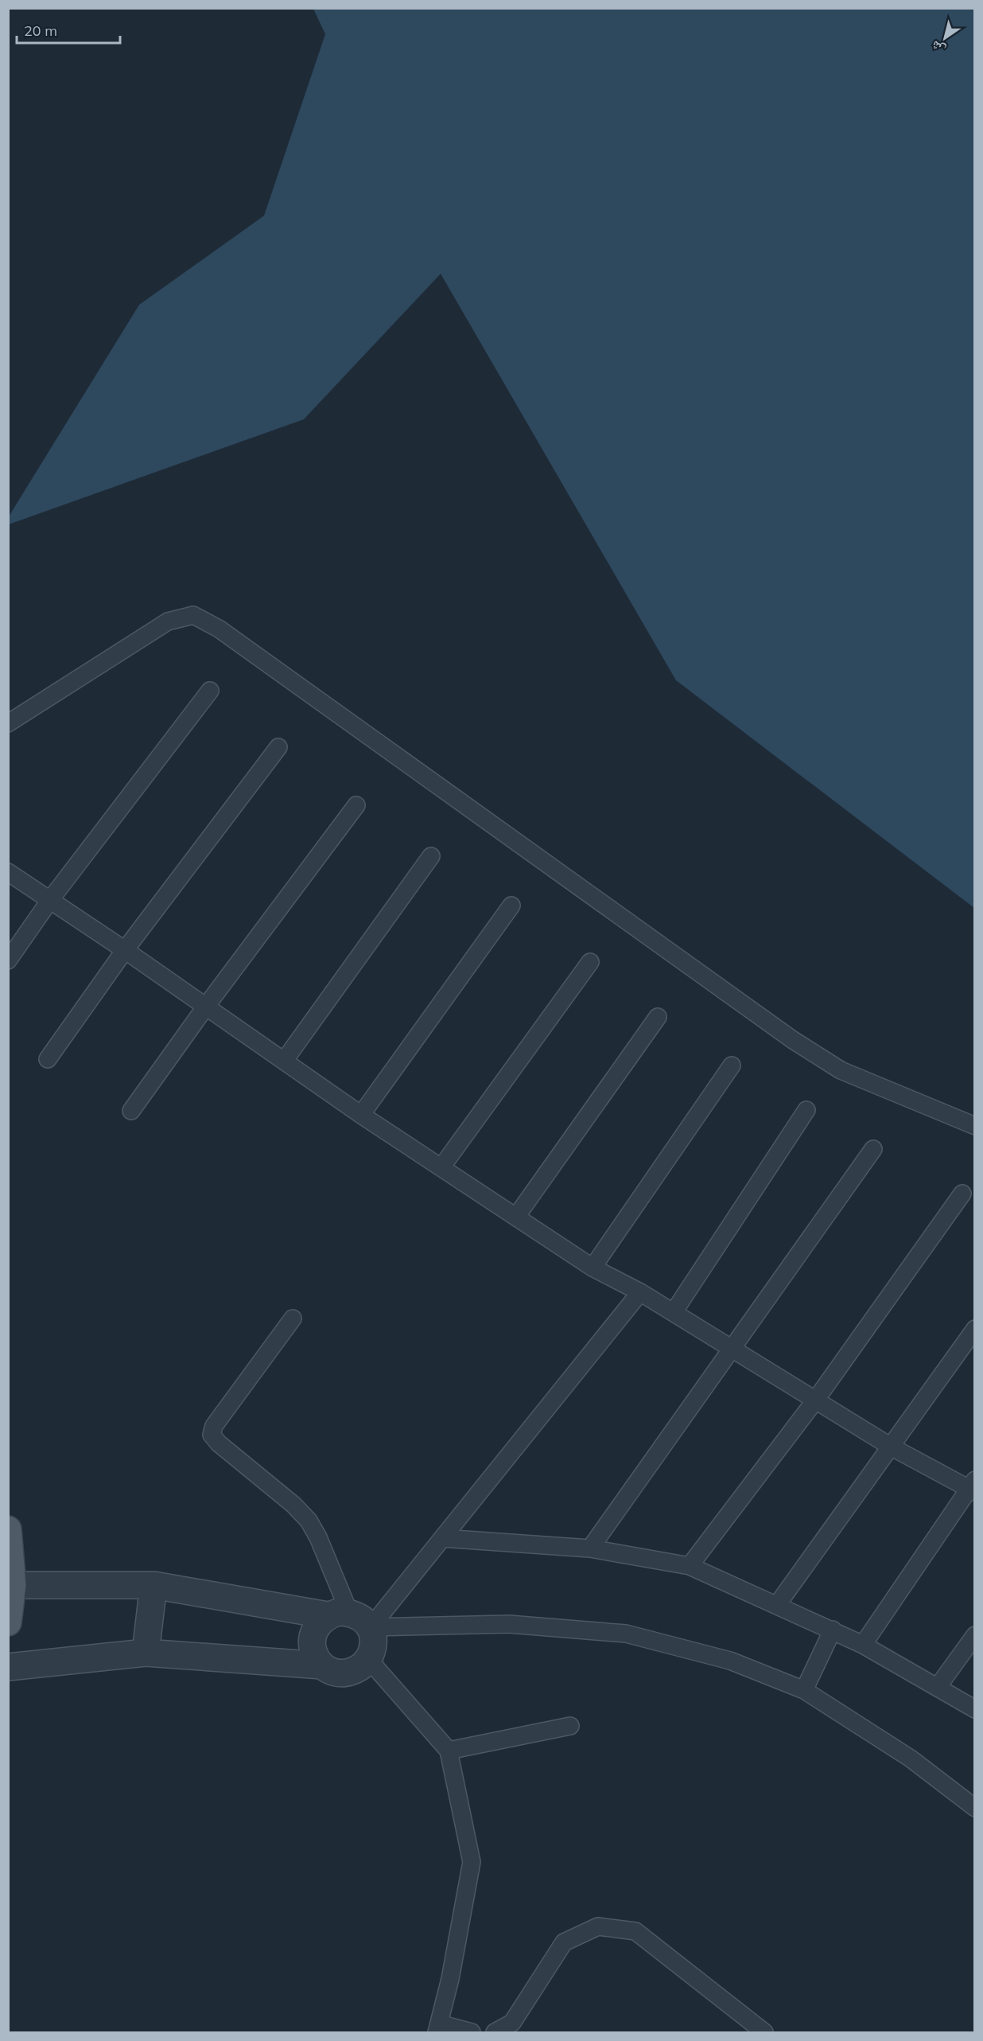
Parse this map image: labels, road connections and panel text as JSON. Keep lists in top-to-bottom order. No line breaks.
{"scale_bar":"20 m","north":"bottom left"}
